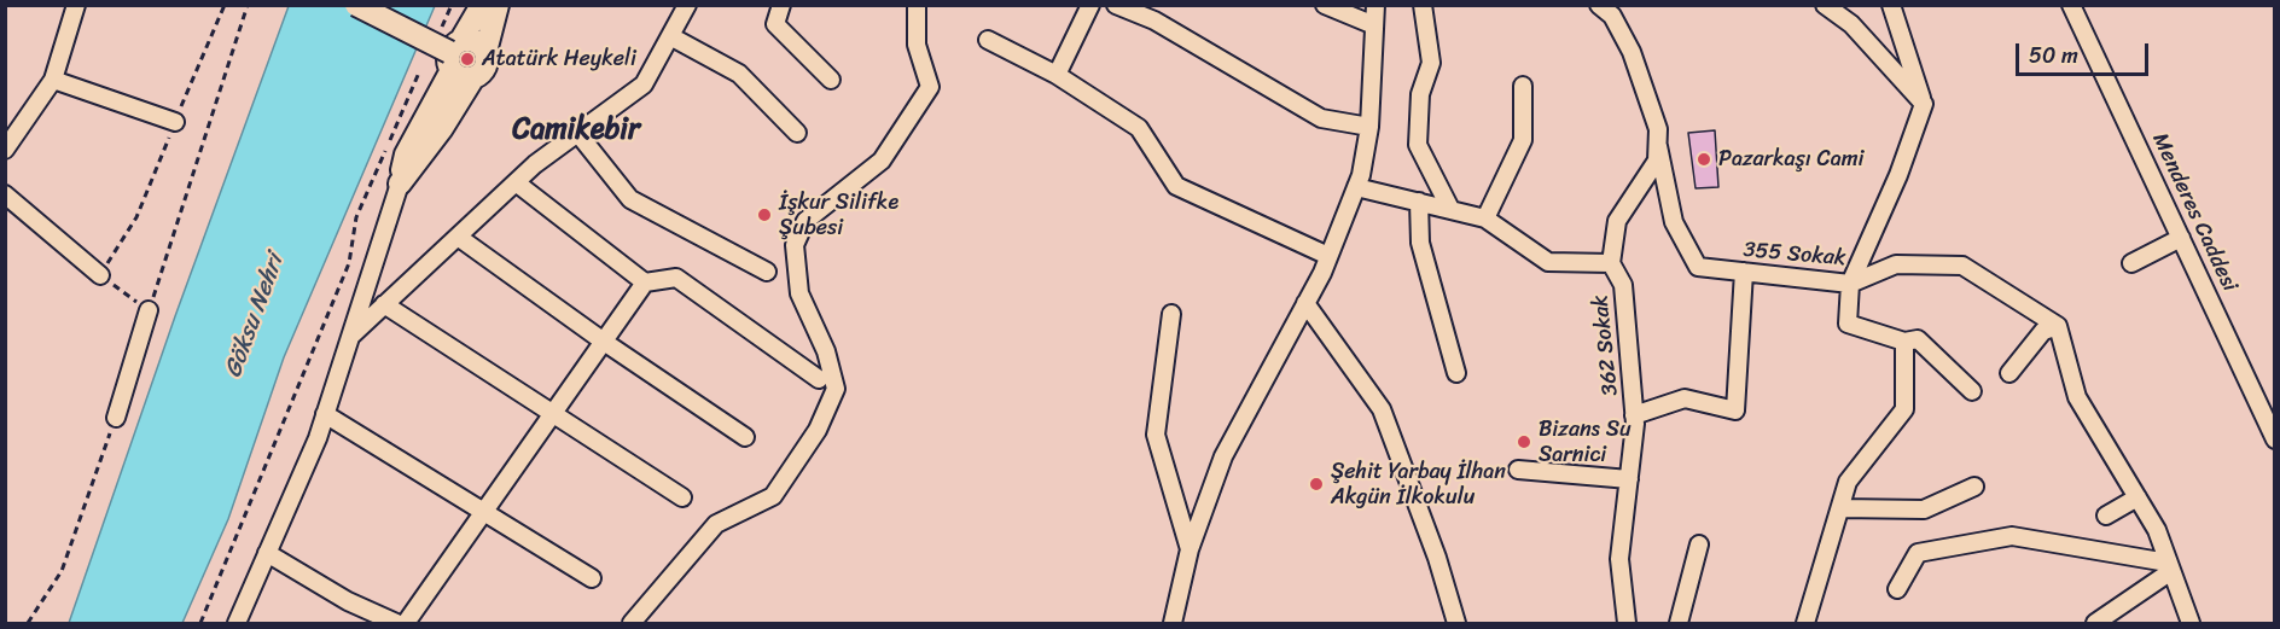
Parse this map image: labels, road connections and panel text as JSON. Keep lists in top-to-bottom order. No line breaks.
{"streets":{"street":["Menderes Caddesi","355 Sokak","362 Sokak"]},"crossings":[["355 Sokak","362 Sokak"]],"districts":["Camikebir"],"water":["Göksu Nehri"],"places":["Atatürk Heykeli","Pazarkaşı Cami","İşkur Silifke Şubesi","Bizans Su Sarnici","Şehit Yarbay İlhan Akgün İlkokulu"],"scale_bar":"50 m"}
